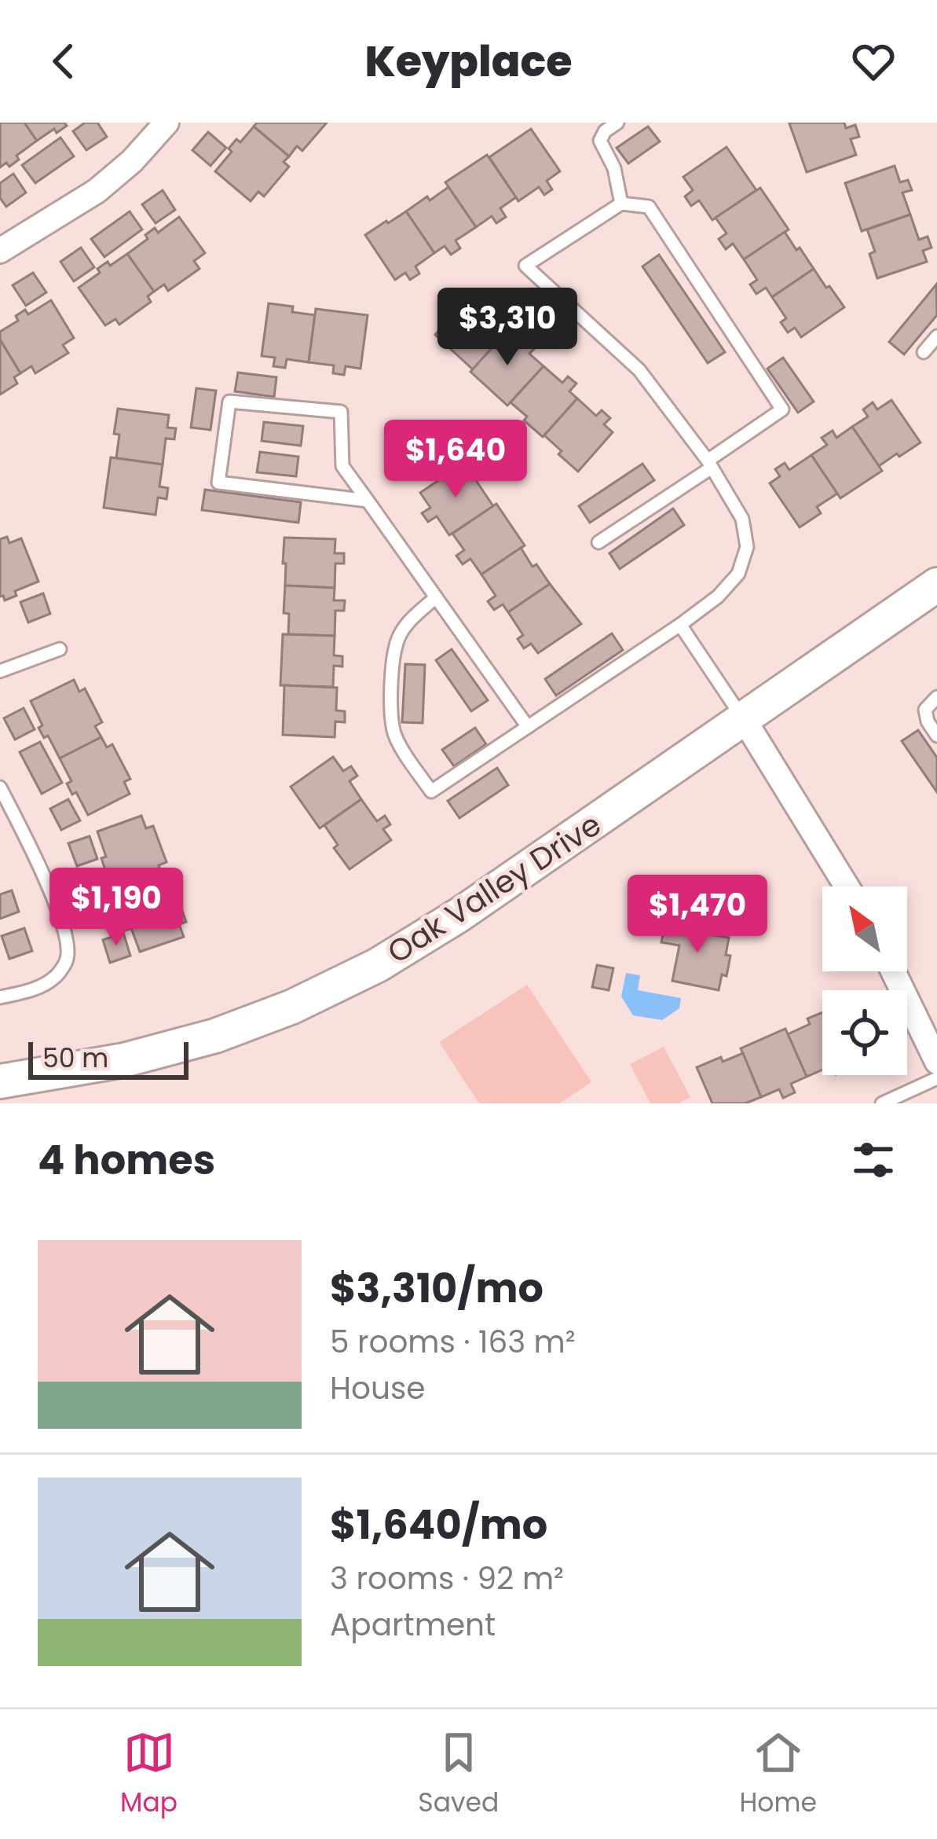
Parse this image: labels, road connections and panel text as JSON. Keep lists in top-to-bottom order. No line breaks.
{"streets":{"street":["Oak Valley Drive"]},"scale_bar":"50 m","north":"top left","page":{"header":"Keyplace","price":["$3,310","$1,640","$1,190","$1,470"],"scale":"50 m","heading":"4 homes","list":[{"name":"$3,310/mo","note":"5 rooms · 163 m² · House"},{"name":"$1,640/mo","note":"3 rooms · 92 m² · Apartment"}],"tabs":["Map","Saved","Home"]}}
